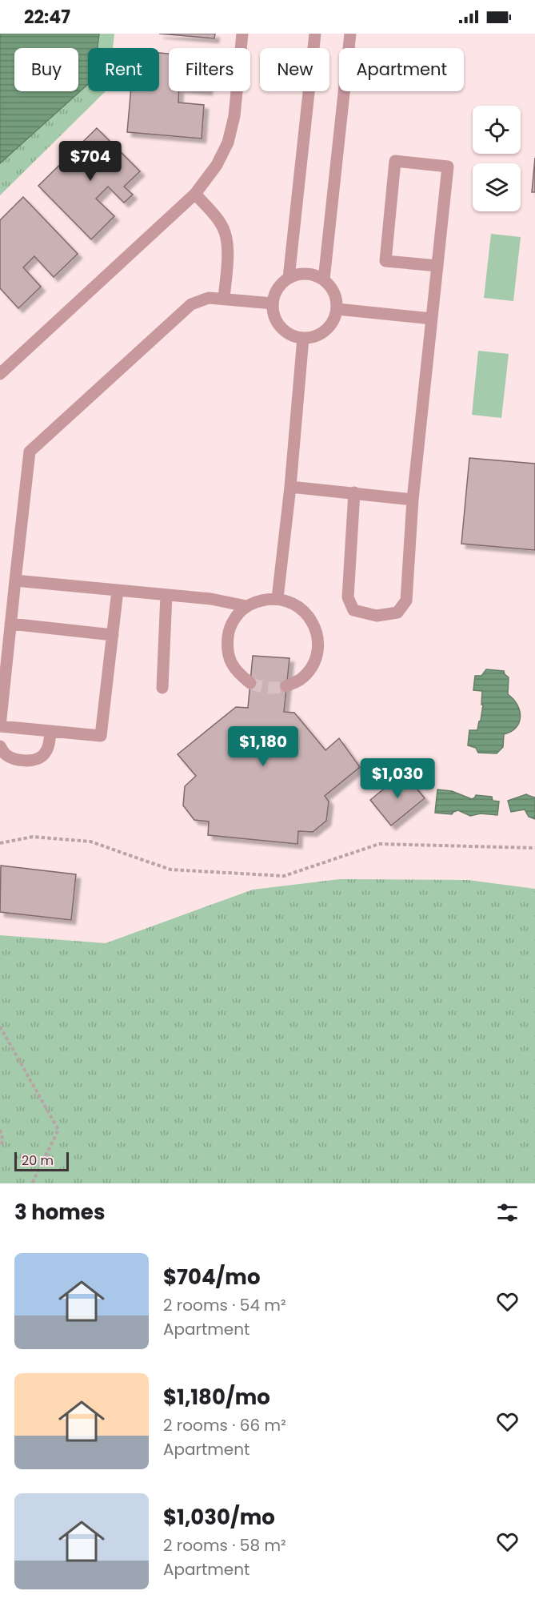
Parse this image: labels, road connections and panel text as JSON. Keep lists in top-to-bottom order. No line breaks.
{"scale_bar":"20 m","page":{"status":"22:47","chip":["Buy","Rent","Filters","New","Apartment"],"price":["$704","$1,180","$1,030"],"scale":"20 m","heading":"3 homes","list":[{"name":"$704/mo","note":"2 rooms · 54 m² · Apartment"},{"name":"$1,180/mo","note":"2 rooms · 66 m² · Apartment"},{"name":"$1,030/mo","note":"2 rooms · 58 m² · Apartment"}]}}
